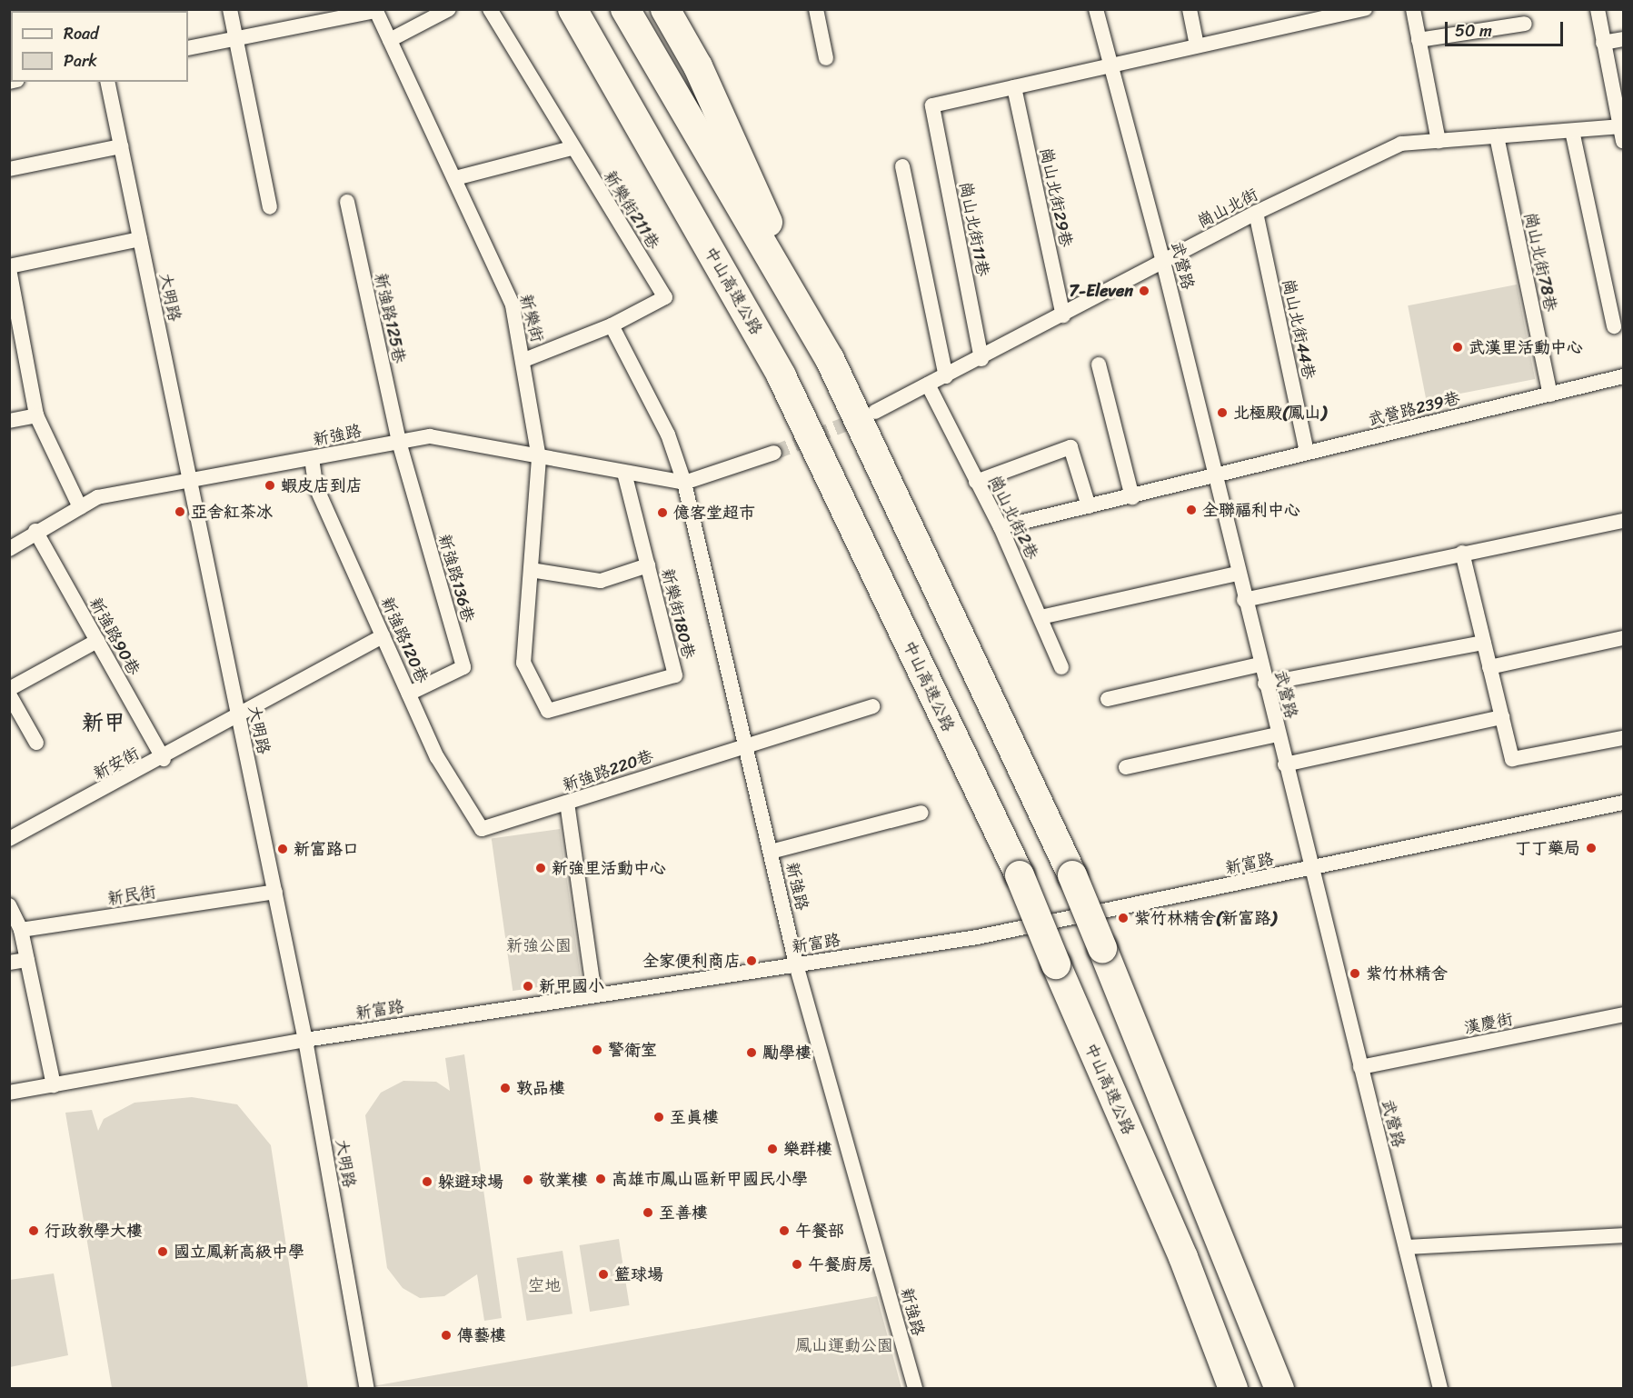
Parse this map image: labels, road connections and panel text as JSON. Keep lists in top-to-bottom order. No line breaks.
{"streets":{"highway":["中山高速公路"],"street":["崗山北街29巷","崗山北街","新樂街211巷","崗山北街11巷","崗山北街78巷","武營路","大明路","新強路125巷","新樂街","崗山北街44巷","武營路239巷","新強路","崗山北街2巷","新強路136巷","新樂街180巷","新強路90巷","新強路120巷","新安街","新強路220巷","新富路","新民街","漢慶街"]},"crossings":[["崗山北街29巷","崗山北街"],["崗山北街29巷","崗山北街11巷"],["崗山北街","崗山北街11巷"],["崗山北街","崗山北街78巷"],["崗山北街","武營路"],["崗山北街","崗山北街44巷"],["崗山北街","崗山北街2巷"],["新樂街211巷","新樂街"],["崗山北街78巷","武營路239巷"],["武營路","武營路239巷"],["武營路","新富路"],["武營路","漢慶街"],["大明路","新強路"],["大明路","新安街"],["大明路","新富路"],["大明路","新民街"],["新強路125巷","新強路"],["新強路125巷","新強路136巷"],["新樂街","新強路"],["新樂街","新樂街180巷"],["崗山北街44巷","武營路239巷"],["武營路239巷","崗山北街2巷"],["新強路","新強路136巷"],["新強路","新樂街180巷"],["新強路","新強路90巷"],["新強路","新強路120巷"],["新強路","新強路220巷"],["新強路","新富路"],["新強路136巷","新強路120巷"],["新強路90巷","新安街"],["新強路120巷","新安街"],["新強路120巷","新強路220巷"]],"districts":["新甲"],"parks":["新強公園","空地","鳳山運動公園"],"places":["7-Eleven","武漢里活動中心","北極殿(鳳山)","蝦皮店到店","全聯福利中心","亞舍紅茶冰","億客堂超市","丁丁藥局","新富路口","新強里活動中心","紫竹林精舍(新富路)","全家便利商店","紫竹林精舍","新甲國小","警衛室","勵學樓","敦品樓","至真樓","樂群樓","高雄市鳳山區新甲國民小學","敬業樓","躲避球場","至善樓","行政教學大樓","午餐部","國立鳳新高級中學","午餐廚房","籃球場","傳藝樓"],"legend":["Road","Park"],"scale_bar":"50 m"}
